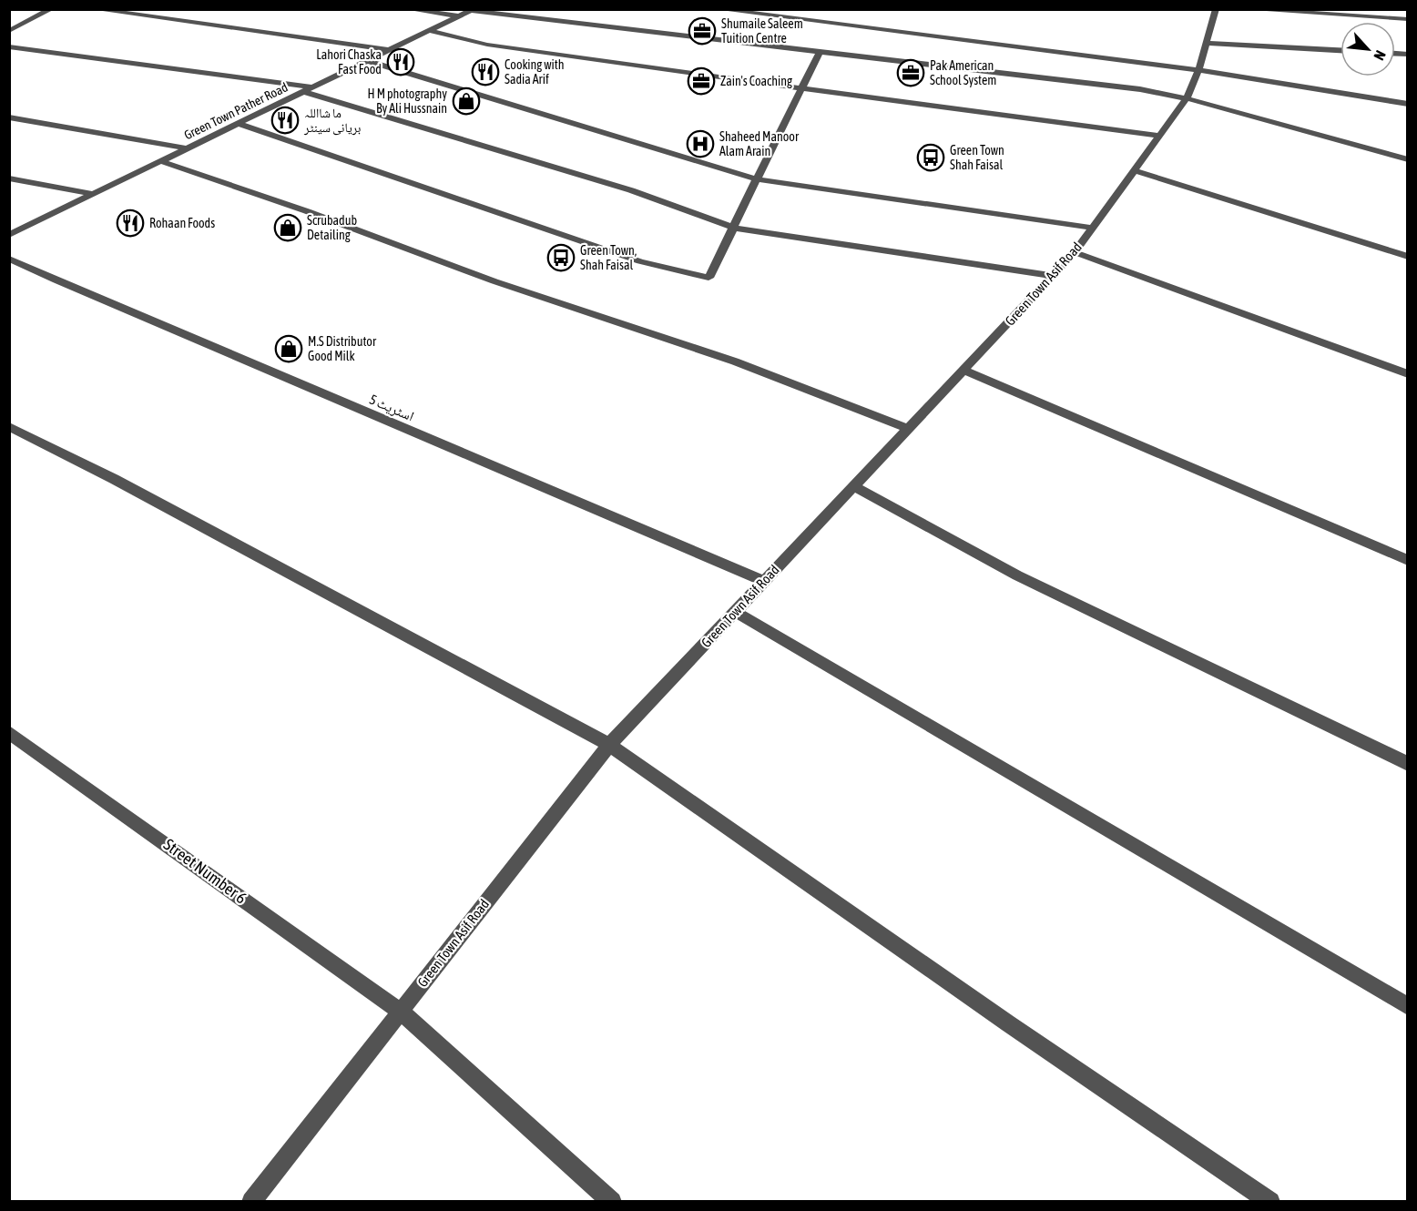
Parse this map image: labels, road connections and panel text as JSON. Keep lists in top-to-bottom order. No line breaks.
{"streets":{"street":["Green Town Pather Road","Green Town Asif Road","اسٹریٹ 5","Street Number 6"]},"crossings":[["Green Town Asif Road","اسٹریٹ 5"],["Green Town Asif Road","Street Number 6"]],"places":{"office":["Shumaile Saleem Tuition Centre","Pak American School System","Zain's Coaching"],"restaurant":["Lahori Chaska Fast Food","Cooking with Sadia Arif","ما شااللہ بریانی سینٹر","Rohaan Foods"],"shop":["H M photography By Ali Hussnain","Scrubadub Detailing","M.S Distributor Good Milk"],"hospital":["Shaheed Manoor Alam Arain"],"bus stop":["Green Town Shah Faisal","Green Town, Shah Faisal"]},"north":"bottom right"}
